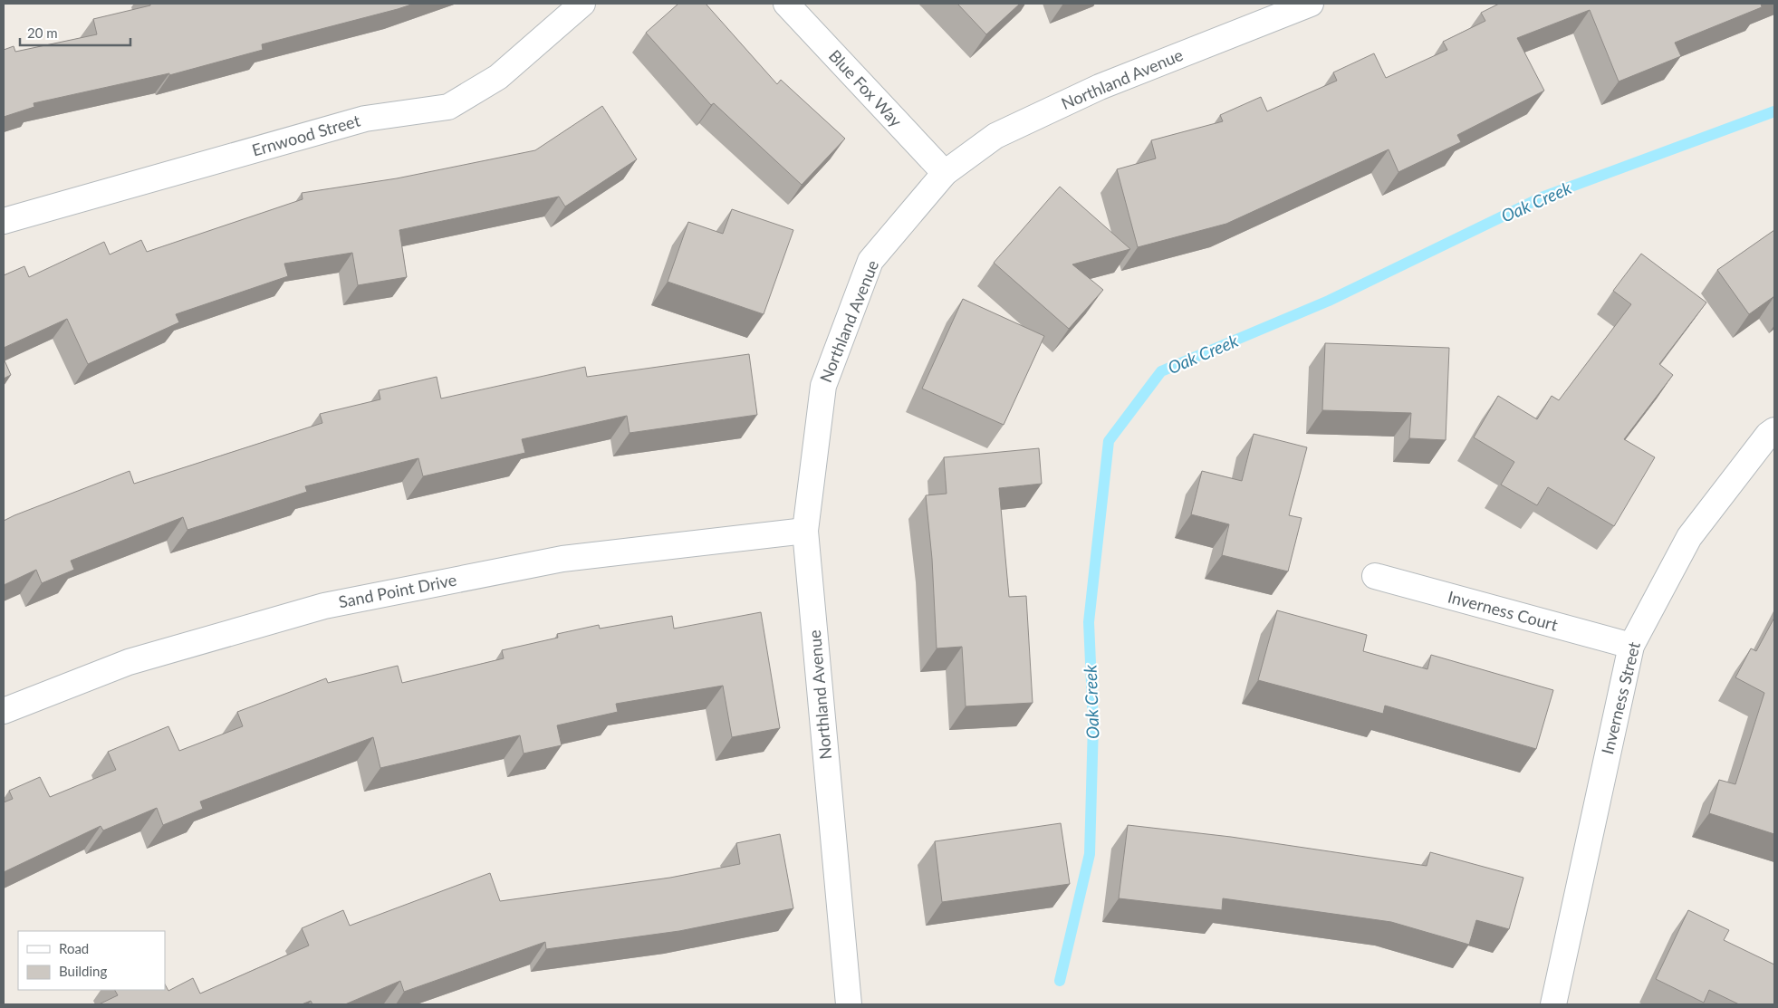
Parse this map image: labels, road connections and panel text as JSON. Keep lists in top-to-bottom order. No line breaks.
{"streets":{"street":["Northland Avenue","Blue Fox Way","Ernwood Street","Sand Point Drive","Inverness Court","Inverness Street"]},"crossings":[["Northland Avenue","Blue Fox Way"],["Northland Avenue","Sand Point Drive"],["Inverness Court","Inverness Street"]],"water":["Oak Creek"],"legend":["Road","Building"],"scale_bar":"20 m"}
